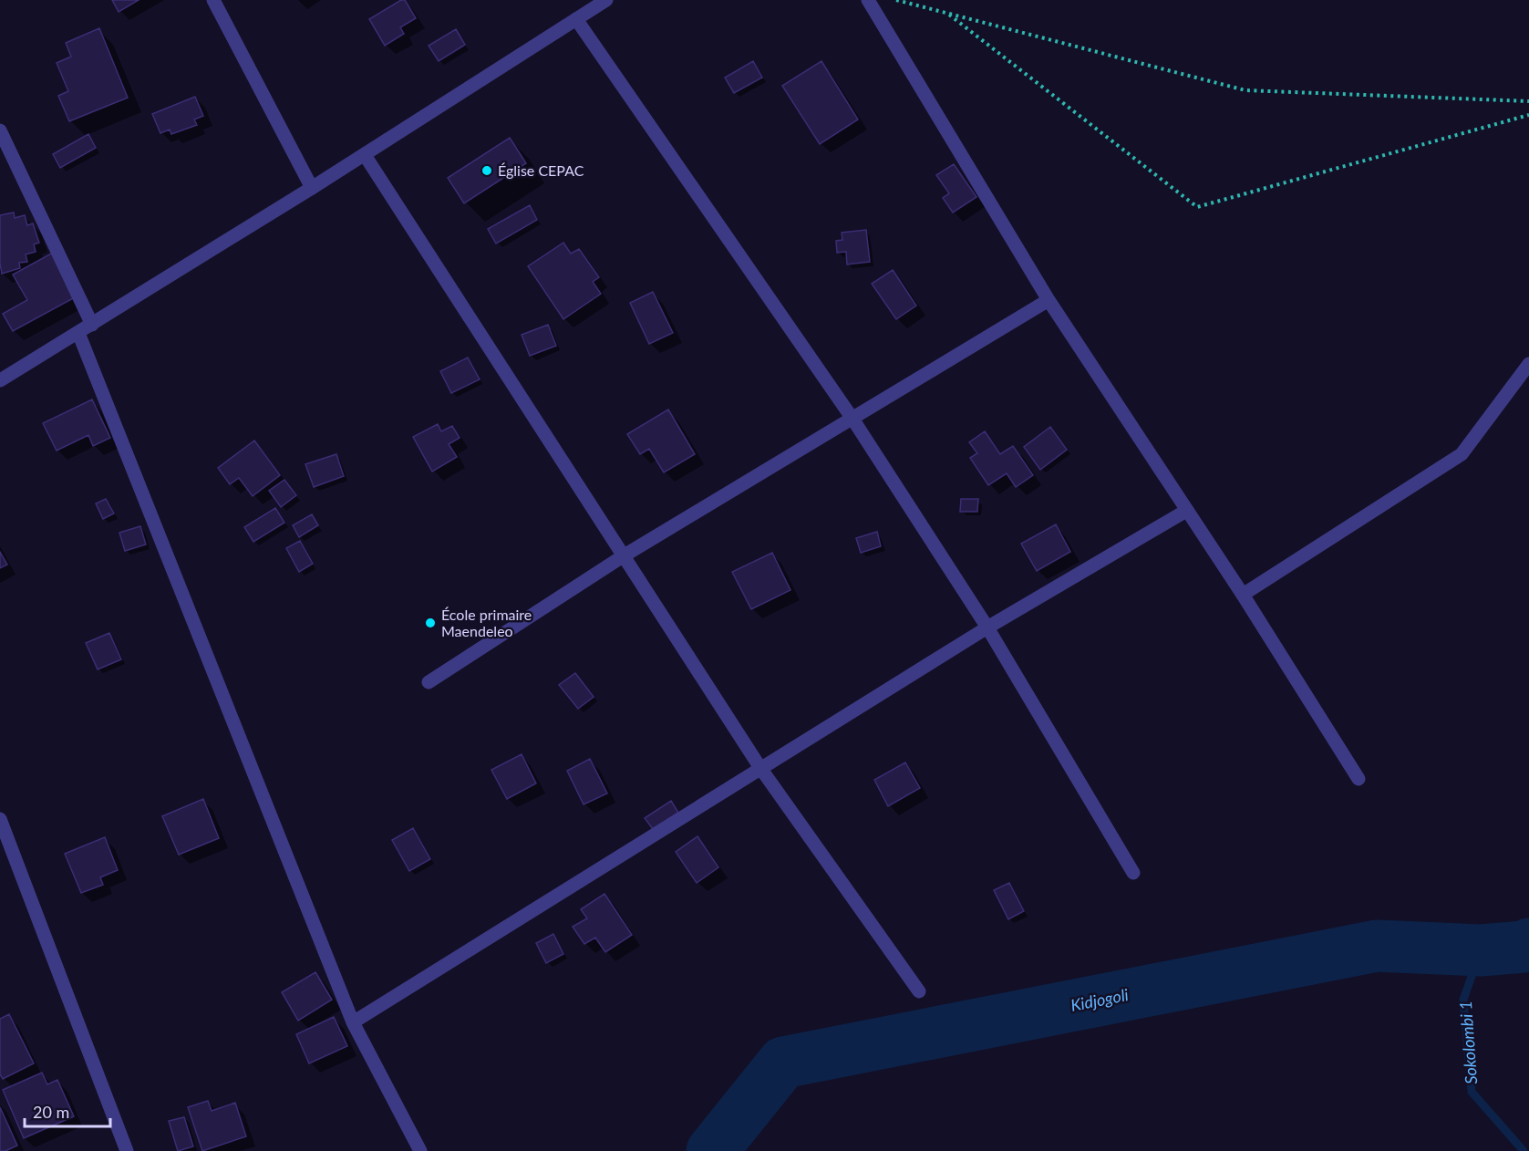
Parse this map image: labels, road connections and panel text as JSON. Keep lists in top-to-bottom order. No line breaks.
{"water":["Kidjogoli","Sokolombi 1"],"places":["Église CEPAC","École primaire Maendeleo"],"scale_bar":"20 m"}
